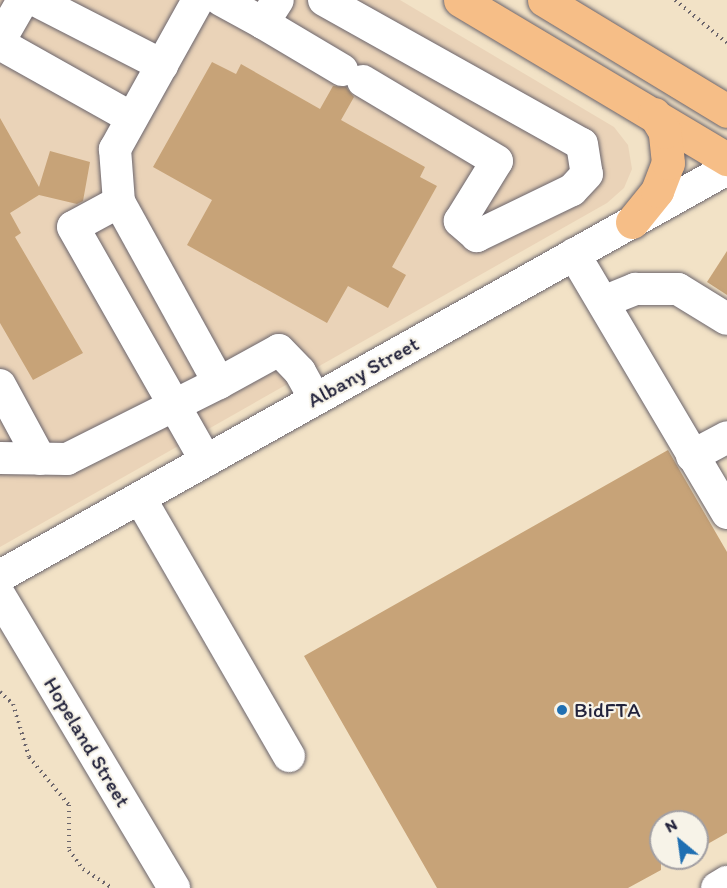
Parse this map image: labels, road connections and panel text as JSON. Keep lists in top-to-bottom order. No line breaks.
{"streets":{"street":["Albany Street","Hopeland Street"]},"places":["BidFTA"],"north":"top left"}
